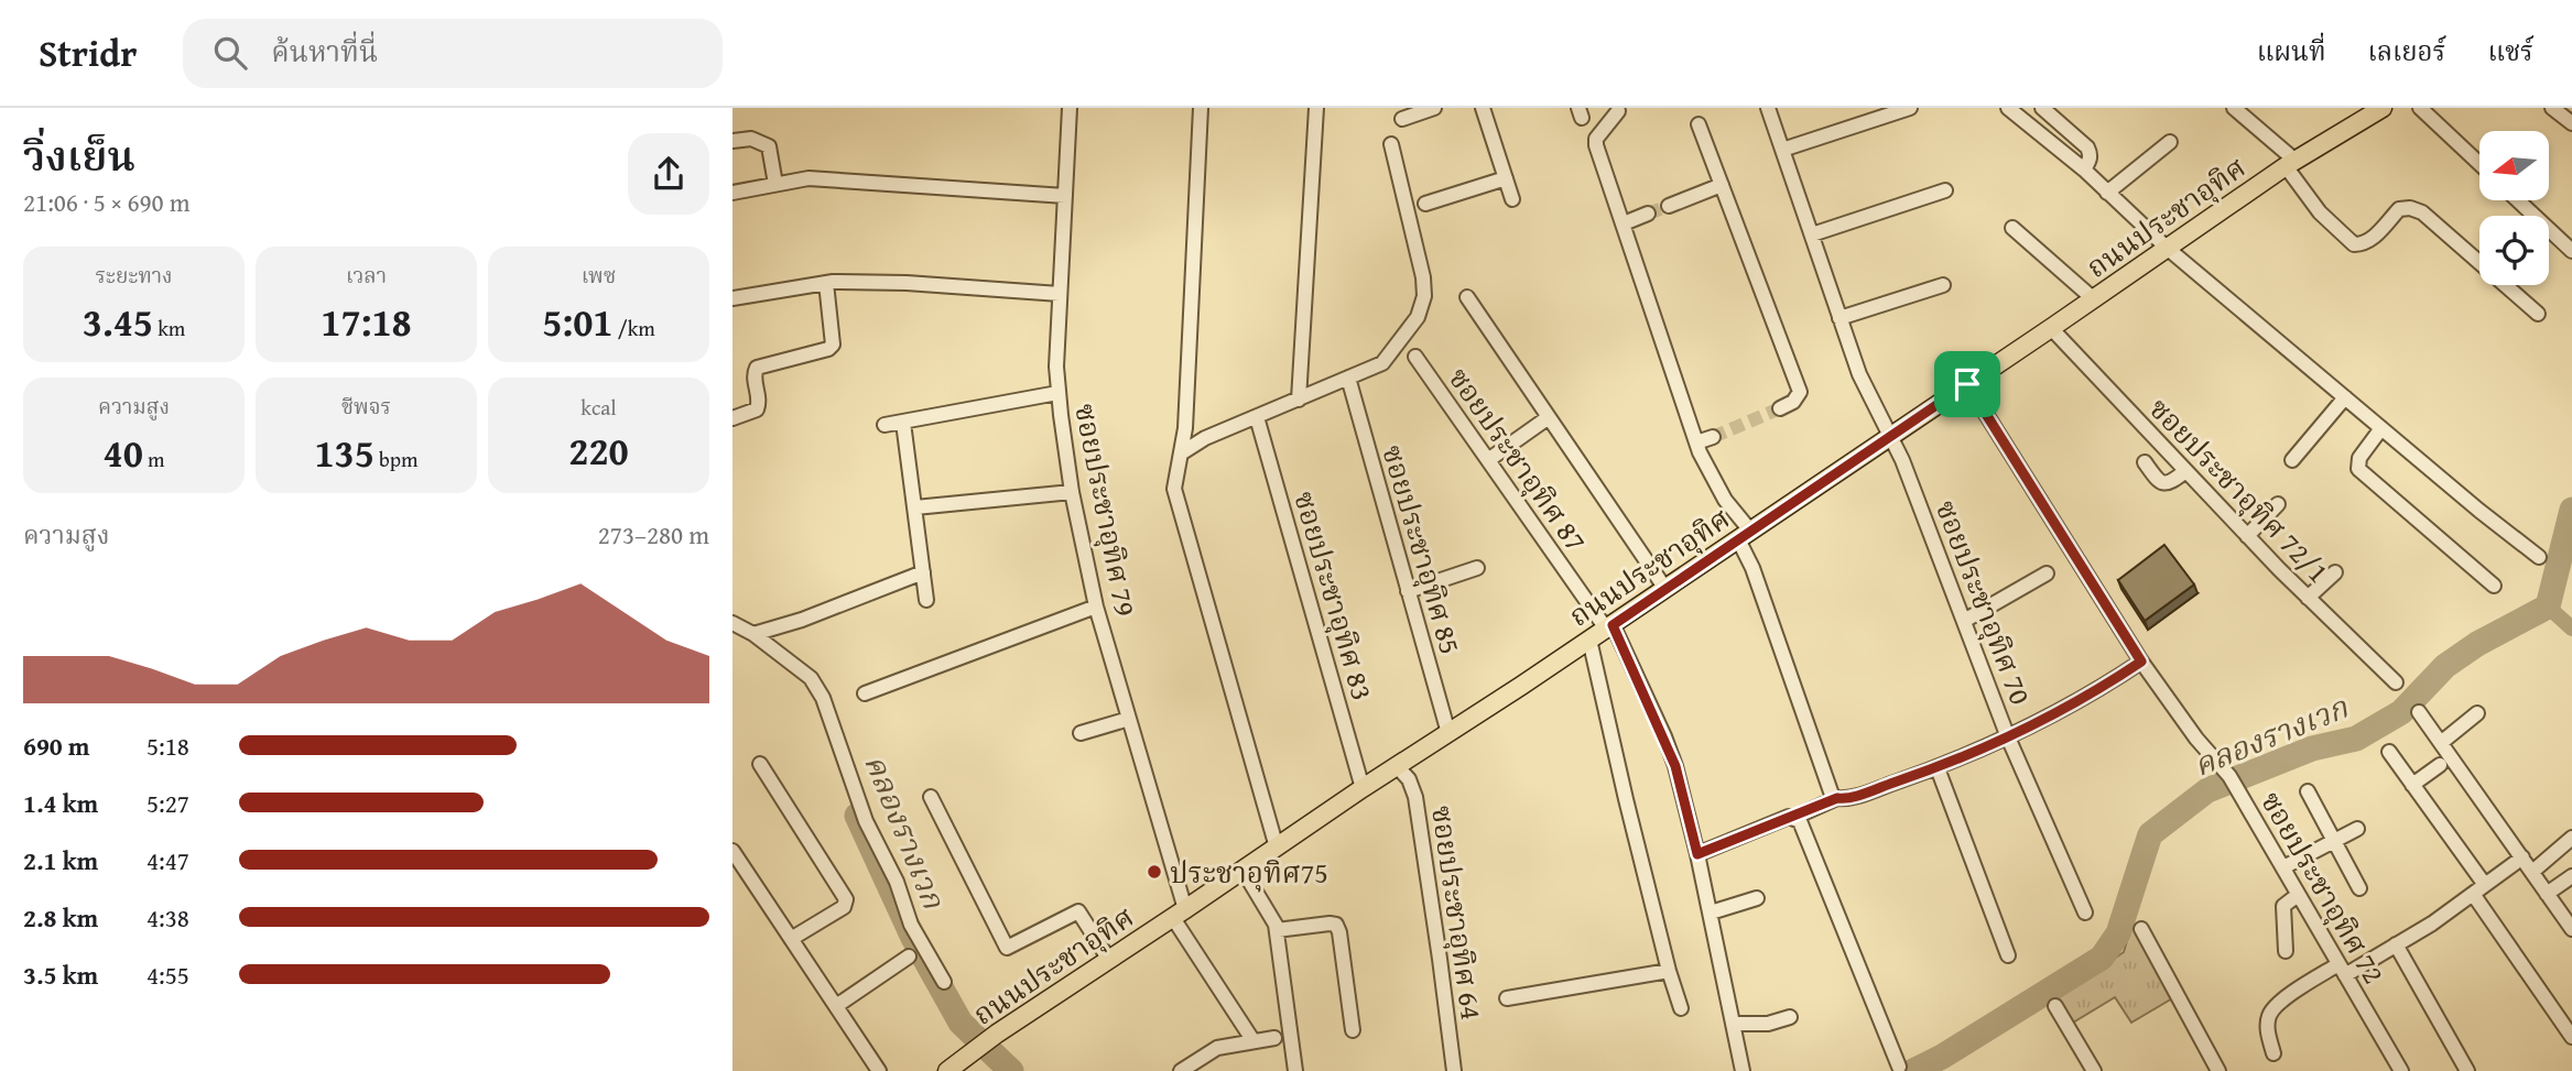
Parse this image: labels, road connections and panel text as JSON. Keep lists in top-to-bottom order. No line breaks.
{"streets":{"main road":["ถนนประชาอุทิศ"],"street":["ซอยประชาอุทิศ 87","ซอยประชาอุทิศ 72/1","ซอยประชาอุทิศ 79","ซอยประชาอุทิศ 85","ซอยประชาอุทิศ 83","ซอยประชาอุทิศ 70","ซอยประชาอุทิศ 72","ซอยประชาอุทิศ 64"]},"crossings":[["ถนนประชาอุทิศ","ซอยประชาอุทิศ 87"],["ถนนประชาอุทิศ","ซอยประชาอุทิศ 72/1"],["ถนนประชาอุทิศ","ซอยประชาอุทิศ 79"],["ถนนประชาอุทิศ","ซอยประชาอุทิศ 85"],["ถนนประชาอุทิศ","ซอยประชาอุทิศ 83"],["ถนนประชาอุทิศ","ซอยประชาอุทิศ 70"],["ถนนประชาอุทิศ","ซอยประชาอุทิศ 72"],["ถนนประชาอุทิศ","ซอยประชาอุทิศ 64"]],"water":["คลองรางเวก"],"places":["ประชาอุทิศ75"],"north":"left","page":{"header":"Stridr","search":"ค้นหาที่นี่","nav":["แผนที่","เลเยอร์","แชร์"],"heading":["วิ่งเย็น","21:06 · 5 × 690 m"],"stats":[["ระยะทาง","3.45 km"],["เวลา","17:18"],["เพซ","5:01 /km"],["ความสูง","40 m"],["ชีพจร","135 bpm"],["kcal","220"]],"chart":["ความสูง","273–280 m"],"list":[{"name":"690 m","note":"5:18"},{"name":"1.4 km","note":"5:27"},{"name":"2.1 km","note":"4:47"},{"name":"2.8 km","note":"4:38"},{"name":"3.5 km","note":"4:55"}]}}
